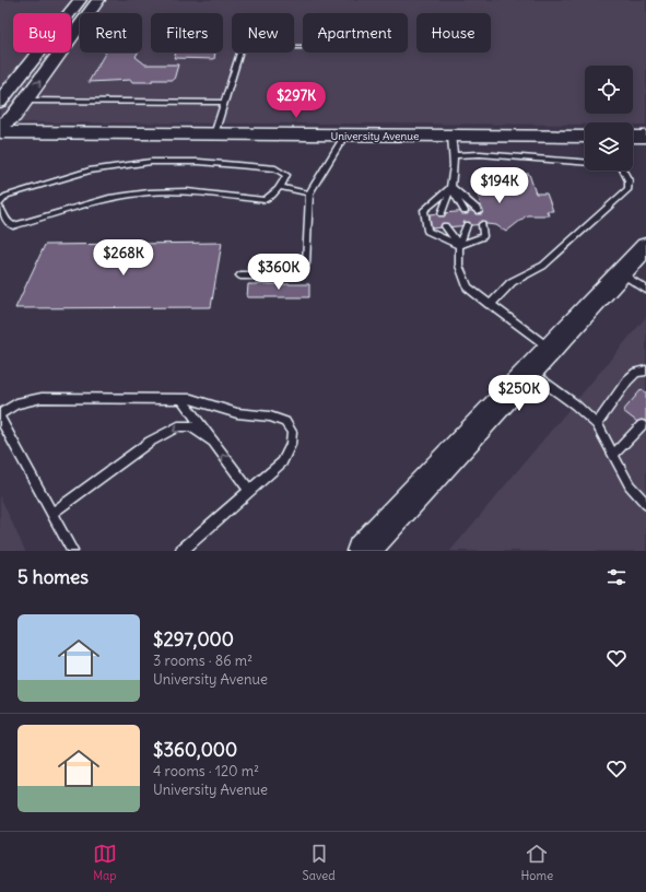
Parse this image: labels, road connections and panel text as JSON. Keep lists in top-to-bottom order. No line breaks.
{"streets":{"street":["University Avenue"]},"page":{"chip":["Buy","Rent","Filters","New","Apartment","House"],"price":["$297K","$194K","$268K","$360K","$250K"],"heading":"5 homes","list":[{"name":"$297,000","note":"3 rooms · 86 m² · University Avenue"},{"name":"$360,000","note":"4 rooms · 120 m² · University Avenue"}],"tabs":["Map","Saved","Home"]}}
